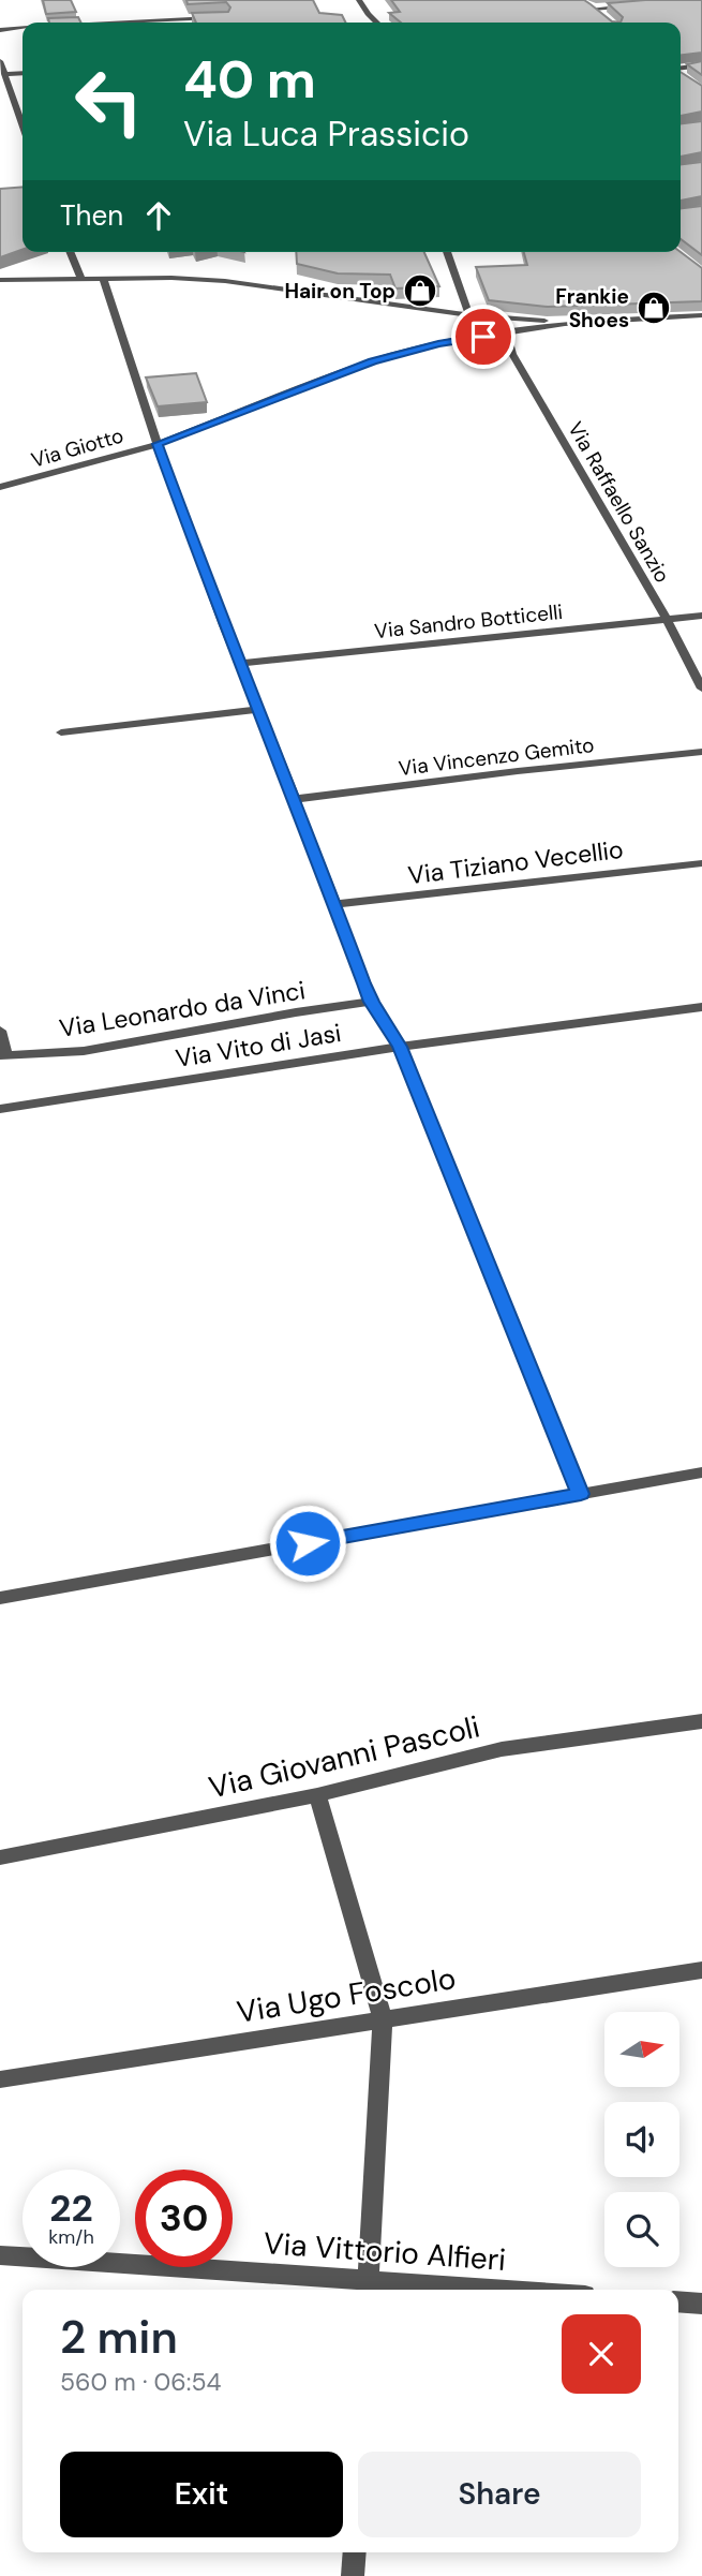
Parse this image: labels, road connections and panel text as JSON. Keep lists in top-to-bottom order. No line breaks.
{"streets":{"street":["Via Giotto","Via Raffaello Sanzio","Via Sandro Botticelli","Via Vincenzo Gemito","Via Tiziano Vecellio","Via Leonardo da Vinci","Via Vito di Jasi","Via Giovanni Pascoli","Via Ugo Foscolo","Via Vittorio Alfieri"]},"crossings":[["Via Giotto","Via Raffaello Sanzio"],["Via Raffaello Sanzio","Via Sandro Botticelli"]],"places":{"shop":["Hair on Top","Frankie Shoes"]},"north":"right","page":{"turn":["40 m","Via Luca Prassicio"],"then":"Then","speed":"22 km/h","limit":"30","heading":["2 min","560 m · 06:54"],"buttons":["Exit","Share"]}}
